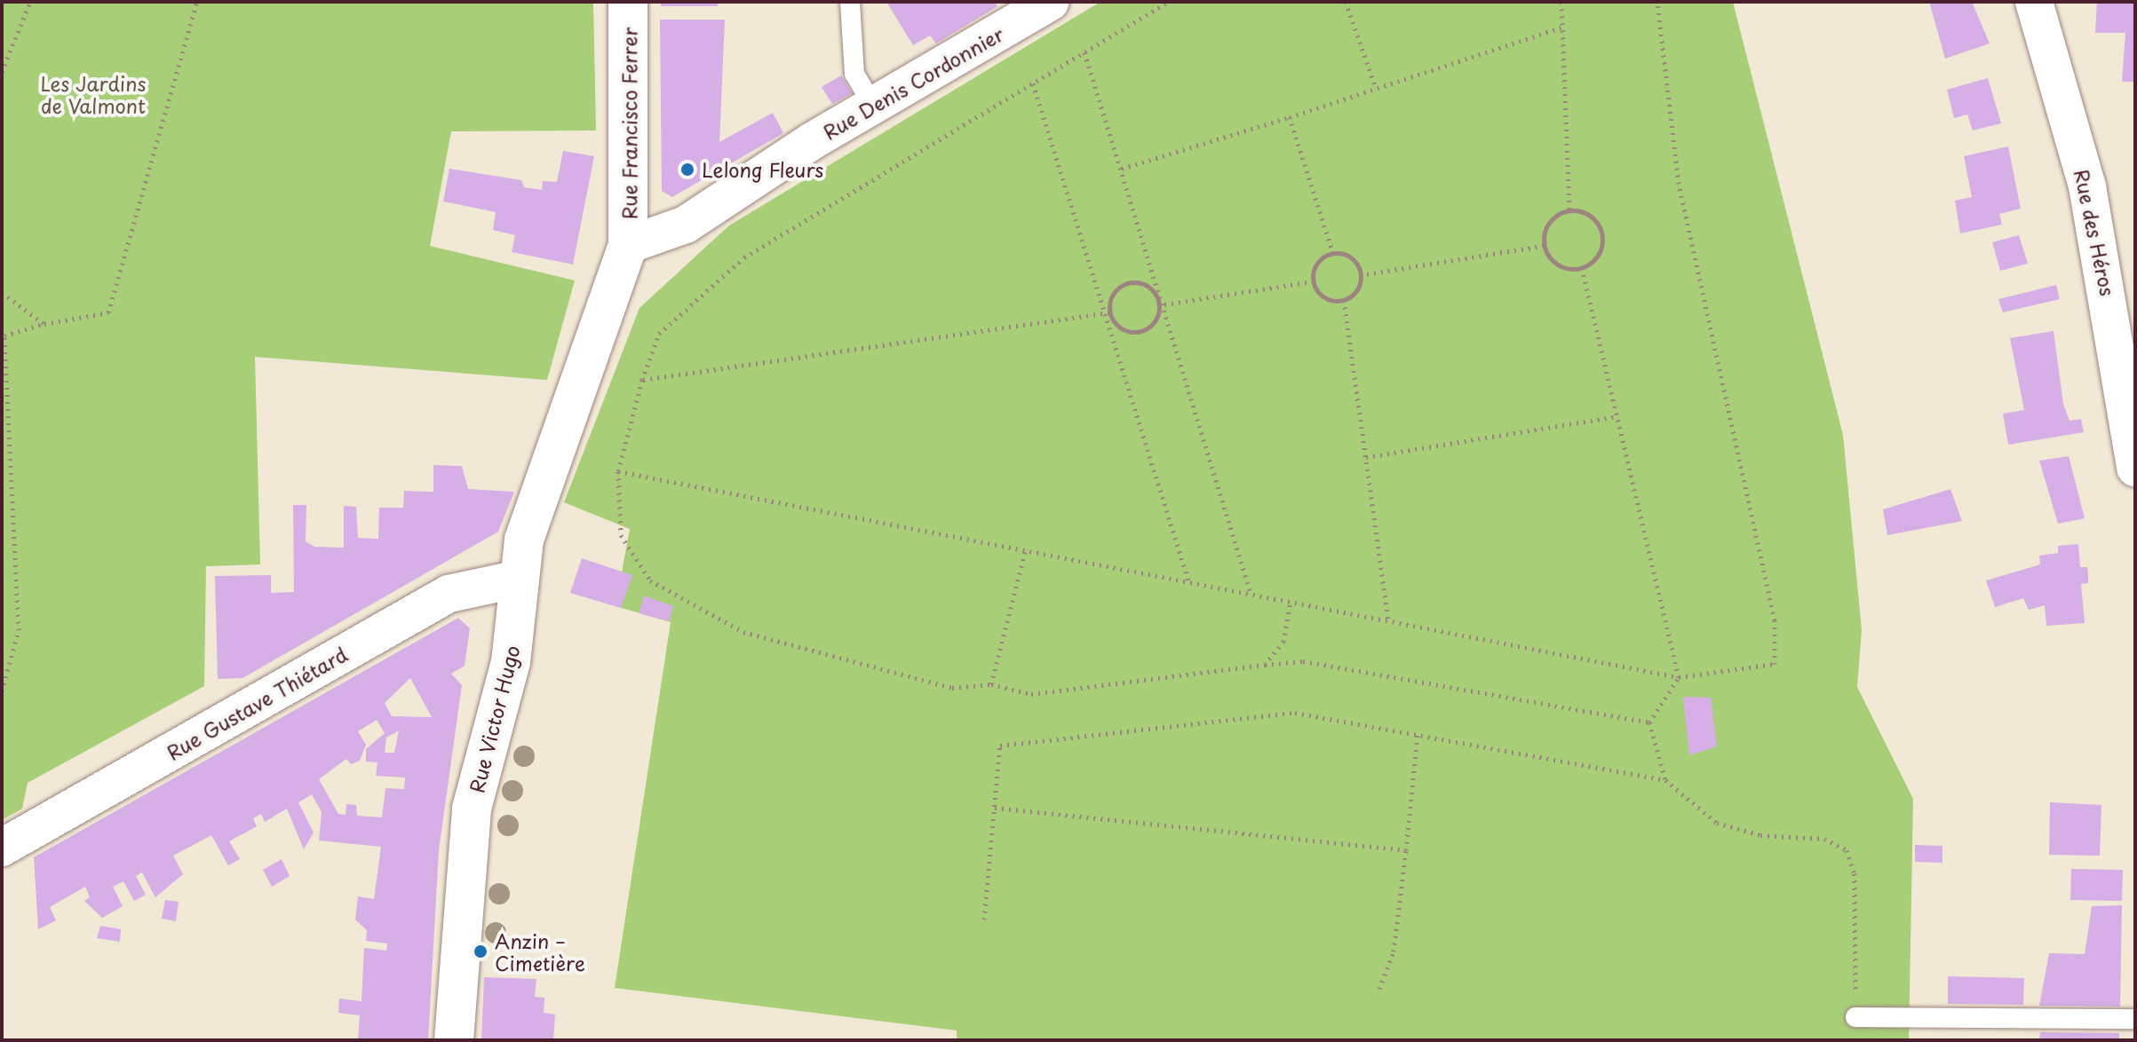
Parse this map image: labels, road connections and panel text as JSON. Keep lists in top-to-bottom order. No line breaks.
{"streets":{"street":["Rue Denis Cordonnier","Rue Francisco Ferrer","Rue des Héros","Rue Gustave Thiétard","Rue Victor Hugo"]},"crossings":[["Rue Denis Cordonnier","Rue Francisco Ferrer"],["Rue Denis Cordonnier","Rue Victor Hugo"],["Rue Francisco Ferrer","Rue Victor Hugo"],["Rue Gustave Thiétard","Rue Victor Hugo"]],"parks":["Les Jardins de Valmont"],"places":["Lelong Fleurs","Anzin – Cimetière"]}
